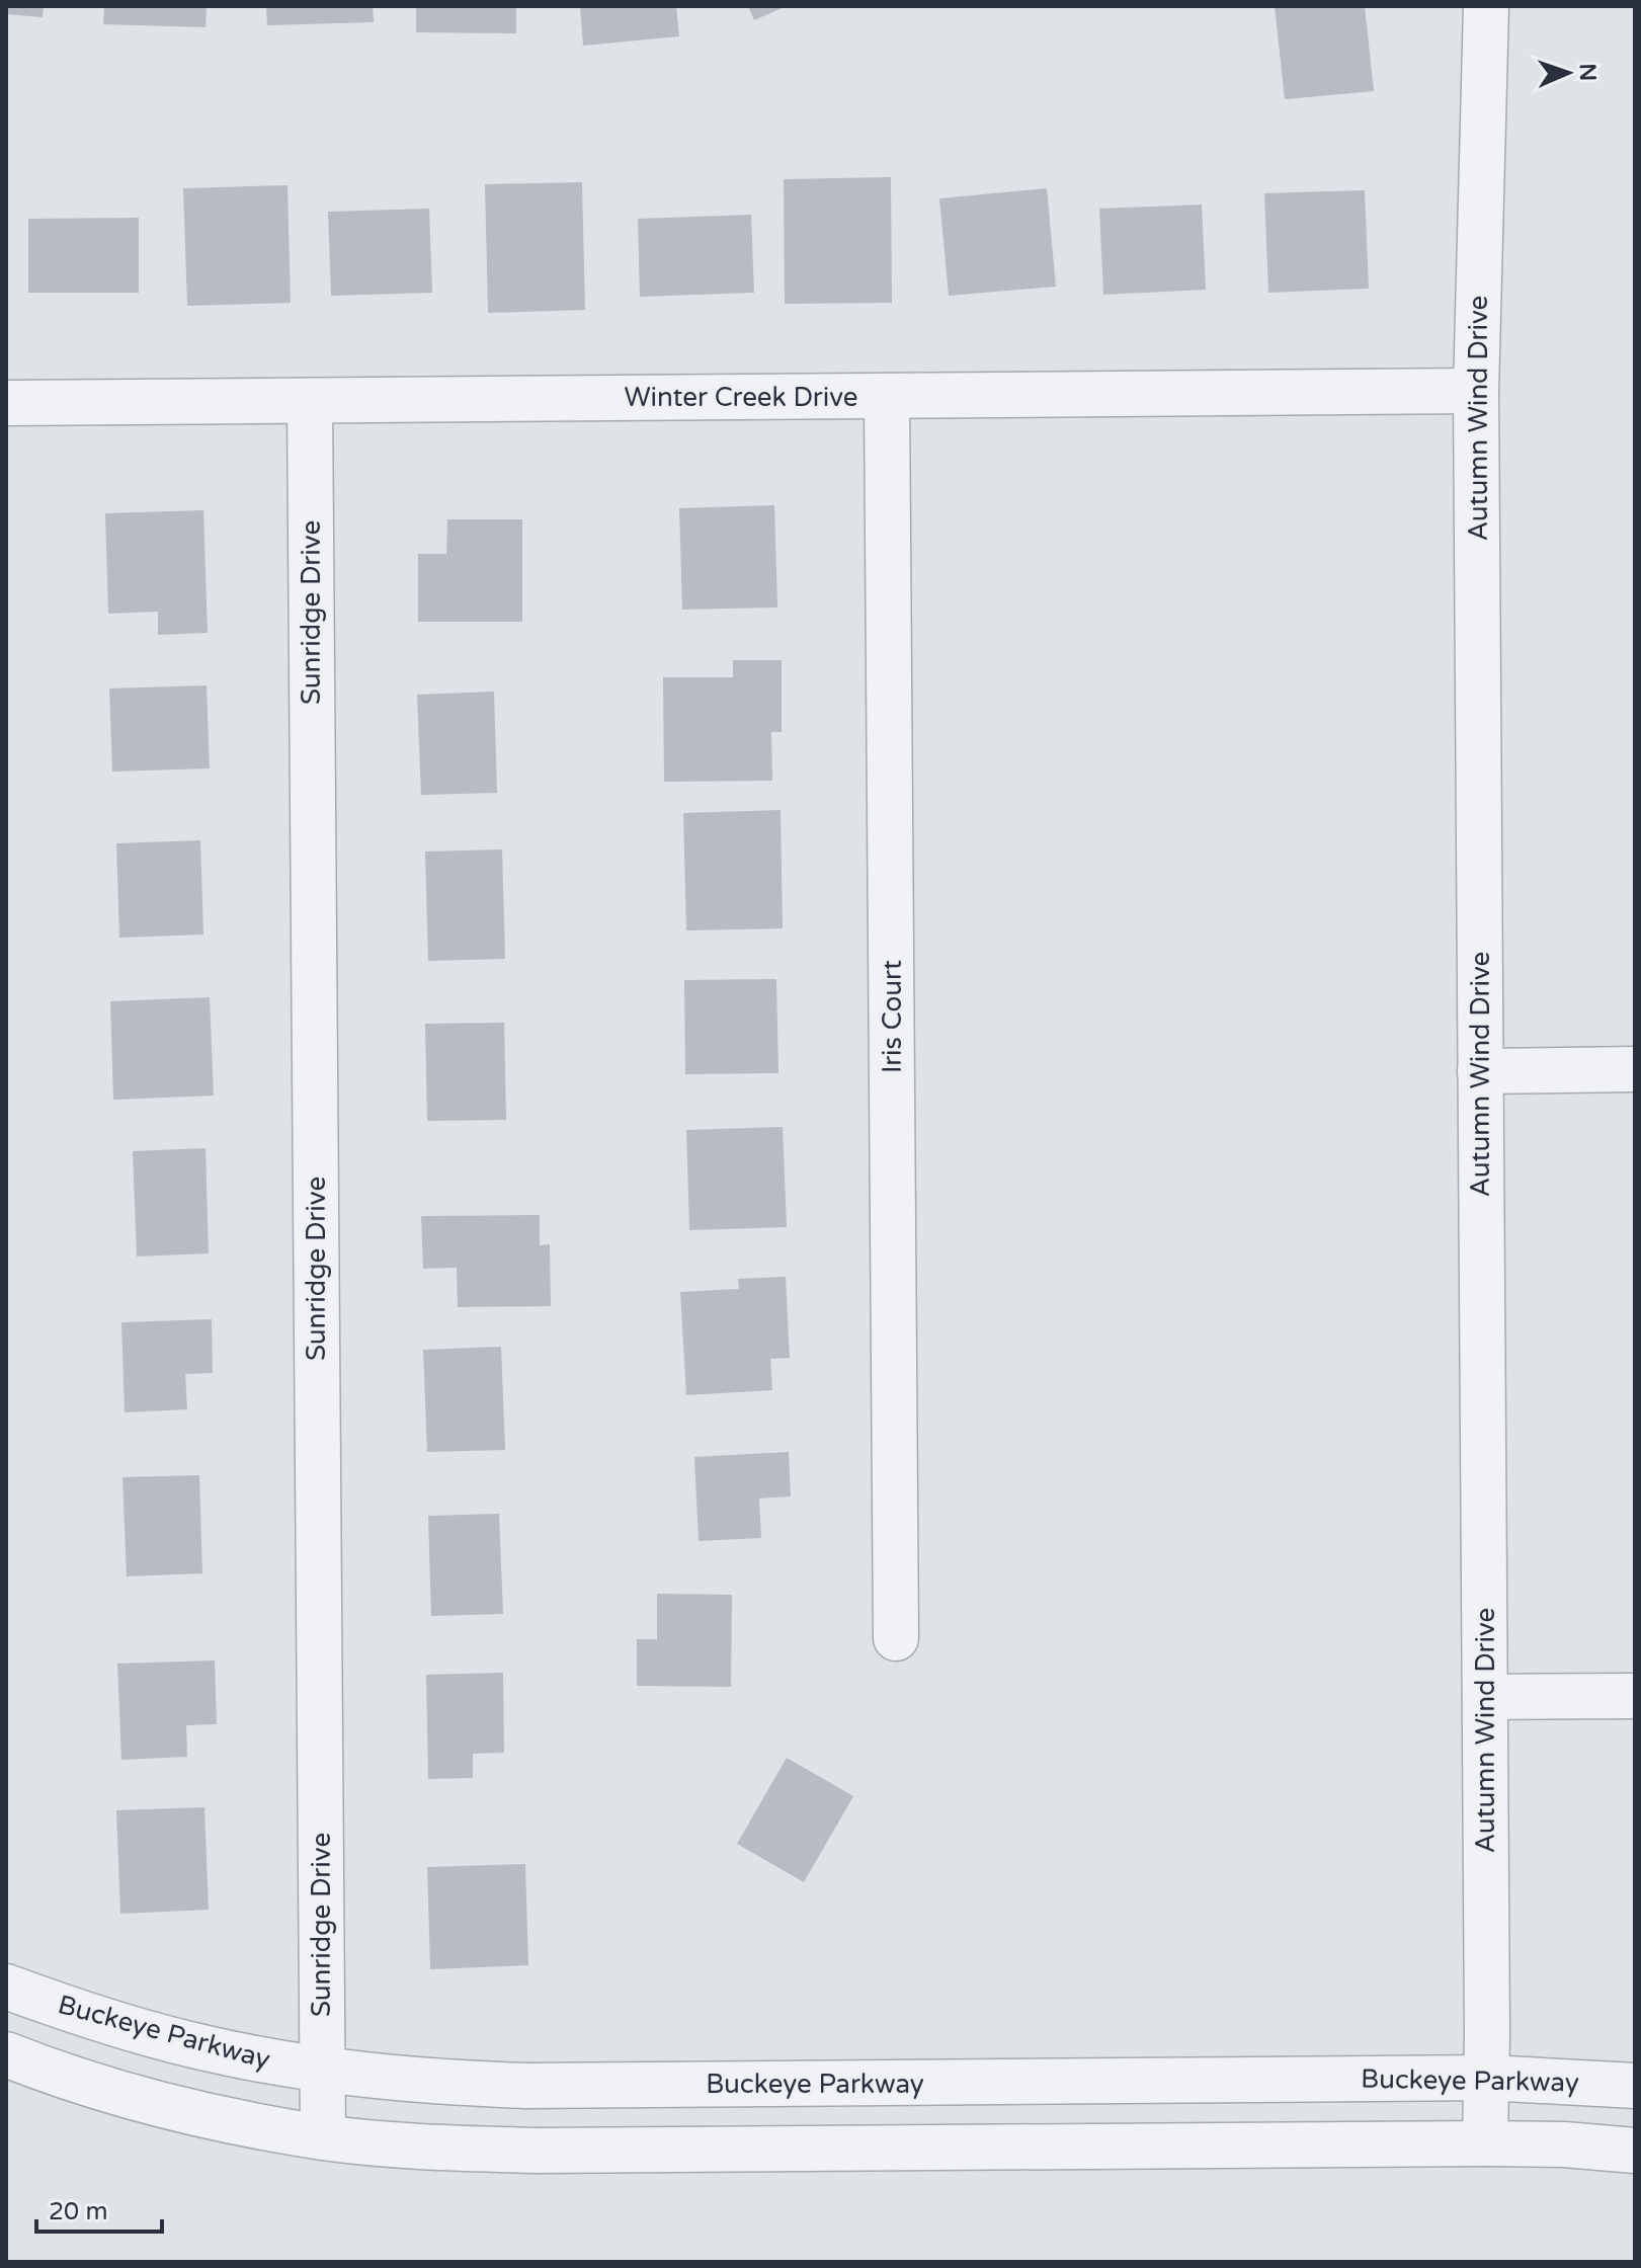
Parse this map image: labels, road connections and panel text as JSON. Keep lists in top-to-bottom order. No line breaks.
{"streets":{"street":["Winter Creek Drive","Autumn Wind Drive","Sunridge Drive","Iris Court","Buckeye Parkway"]},"crossings":[["Winter Creek Drive","Autumn Wind Drive"],["Winter Creek Drive","Sunridge Drive"],["Winter Creek Drive","Iris Court"],["Autumn Wind Drive","Buckeye Parkway"],["Sunridge Drive","Buckeye Parkway"]],"scale_bar":"20 m","north":"right"}
